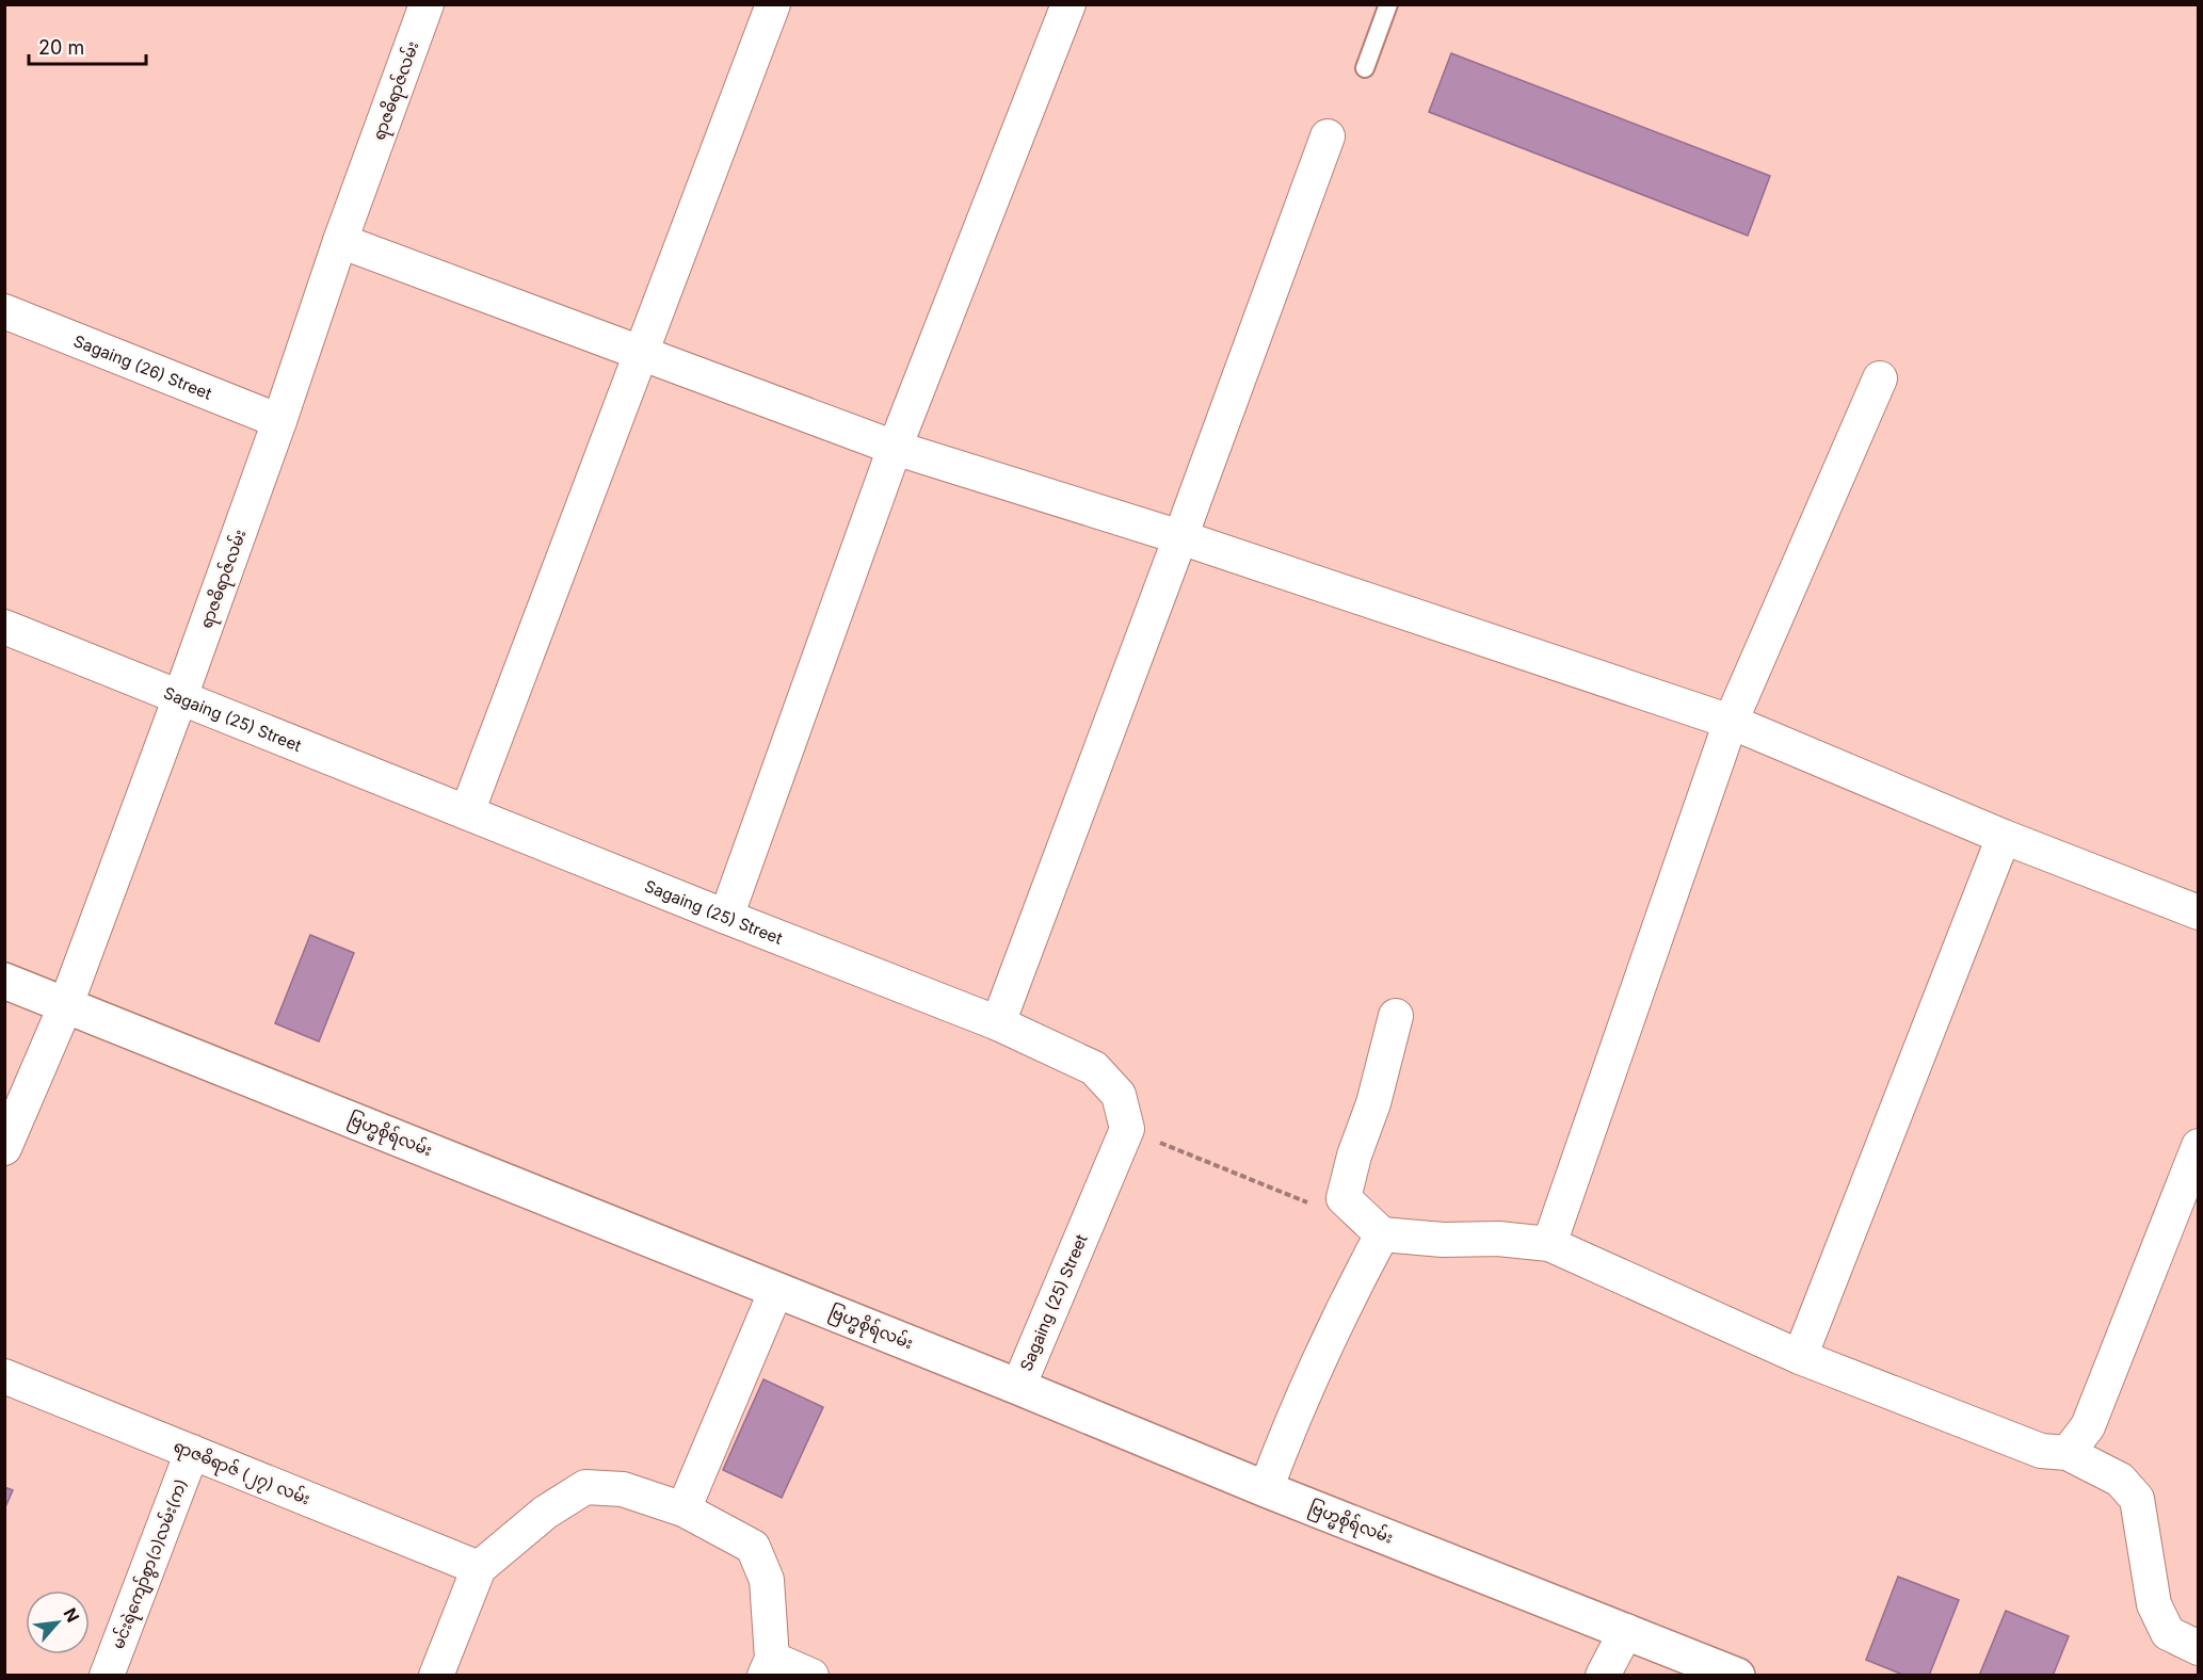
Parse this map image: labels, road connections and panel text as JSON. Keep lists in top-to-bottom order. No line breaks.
{"streets":{"street":["ရာဇဓိရာဇ်လမ်း","Sagaing (26) Street","Sagaing (25) Street","ဗြဟ္မစိုရ်လမ်း","ရာဇဓိရာဇ် (၂၇) လမ်း","မင်းရဲကျော်စွာ(၁)လမ်း(က)"]},"crossings":[["ရာဇဓိရာဇ်လမ်း","Sagaing (26) Street"],["ရာဇဓိရာဇ်လမ်း","Sagaing (25) Street"],["ရာဇဓိရာဇ်လမ်း","ဗြဟ္မစိုရ်လမ်း"],["Sagaing (25) Street","ဗြဟ္မစိုရ်လမ်း"],["ရာဇဓိရာဇ် (၂၇) လမ်း","မင်းရဲကျော်စွာ(၁)လမ်း(က)"]],"scale_bar":"20 m","north":"top right"}
